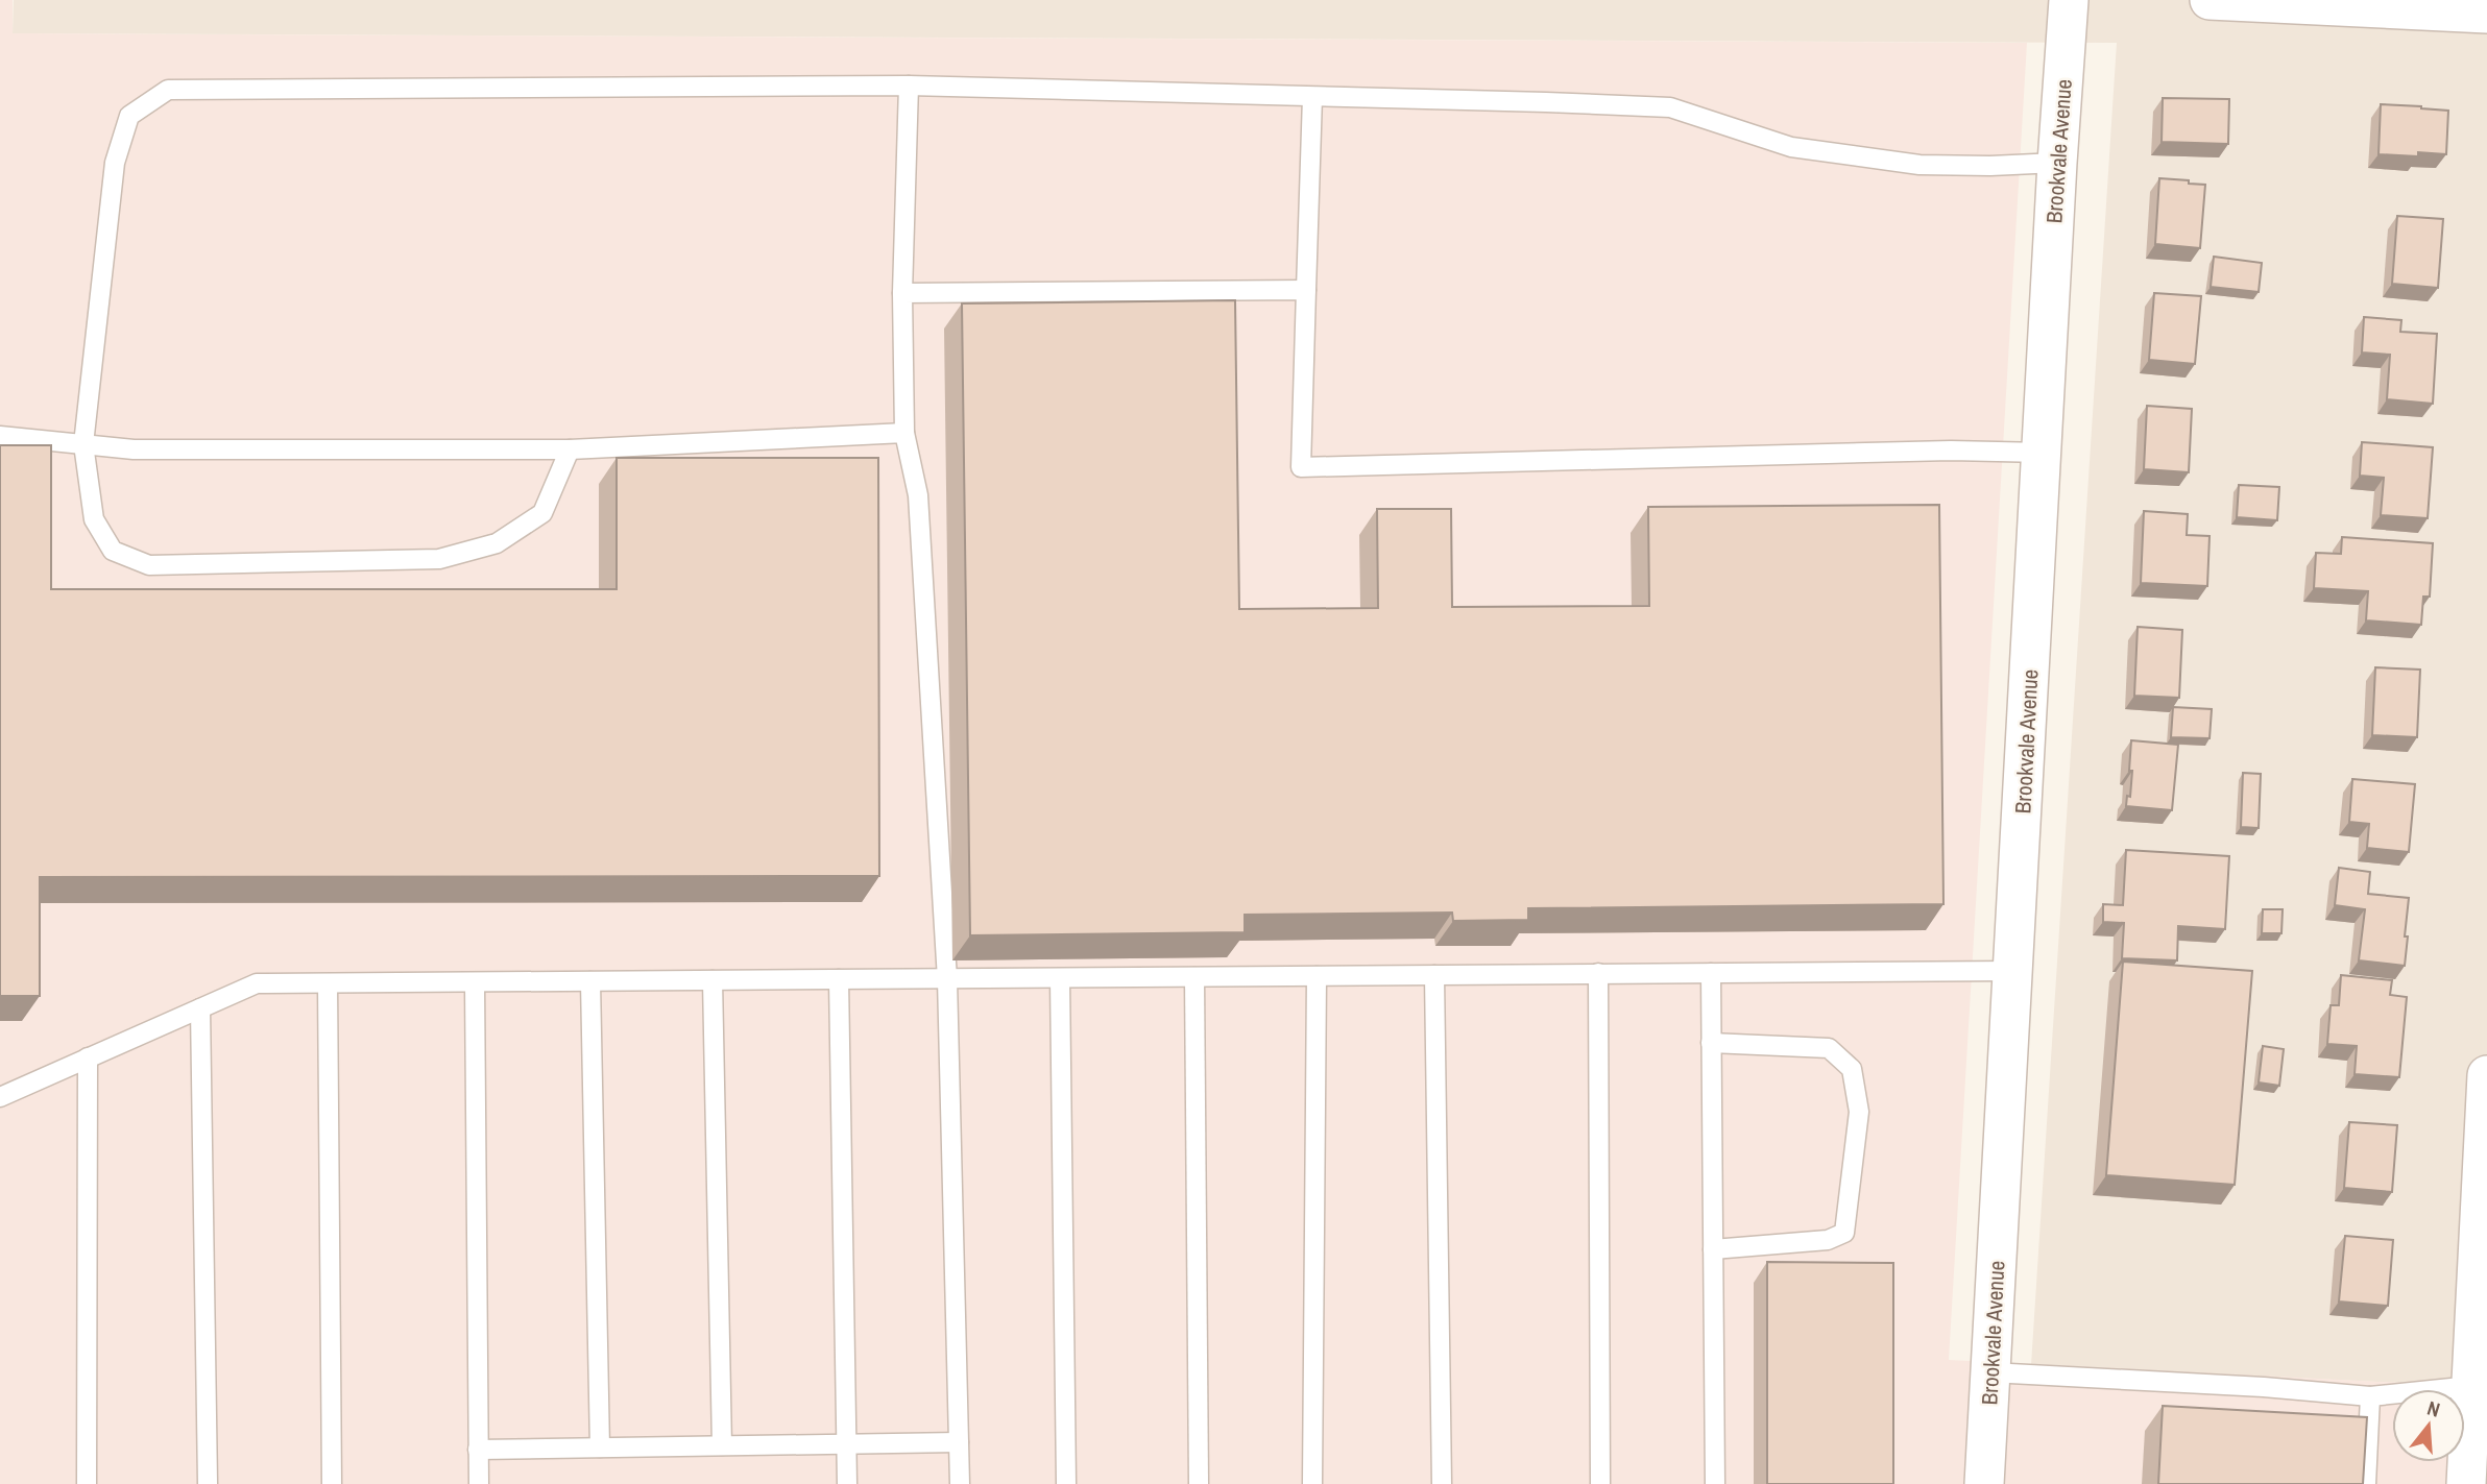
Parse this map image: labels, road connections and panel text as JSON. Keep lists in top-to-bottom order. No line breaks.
{"streets":{"street":["Brookvale Avenue"]},"north":"top"}
